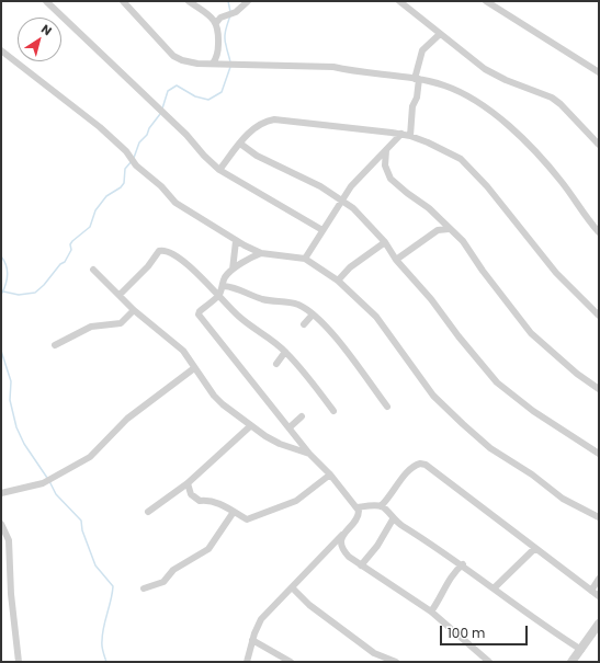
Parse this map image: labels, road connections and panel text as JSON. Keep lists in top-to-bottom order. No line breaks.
{"scale_bar":"100 m","north":"top right"}
